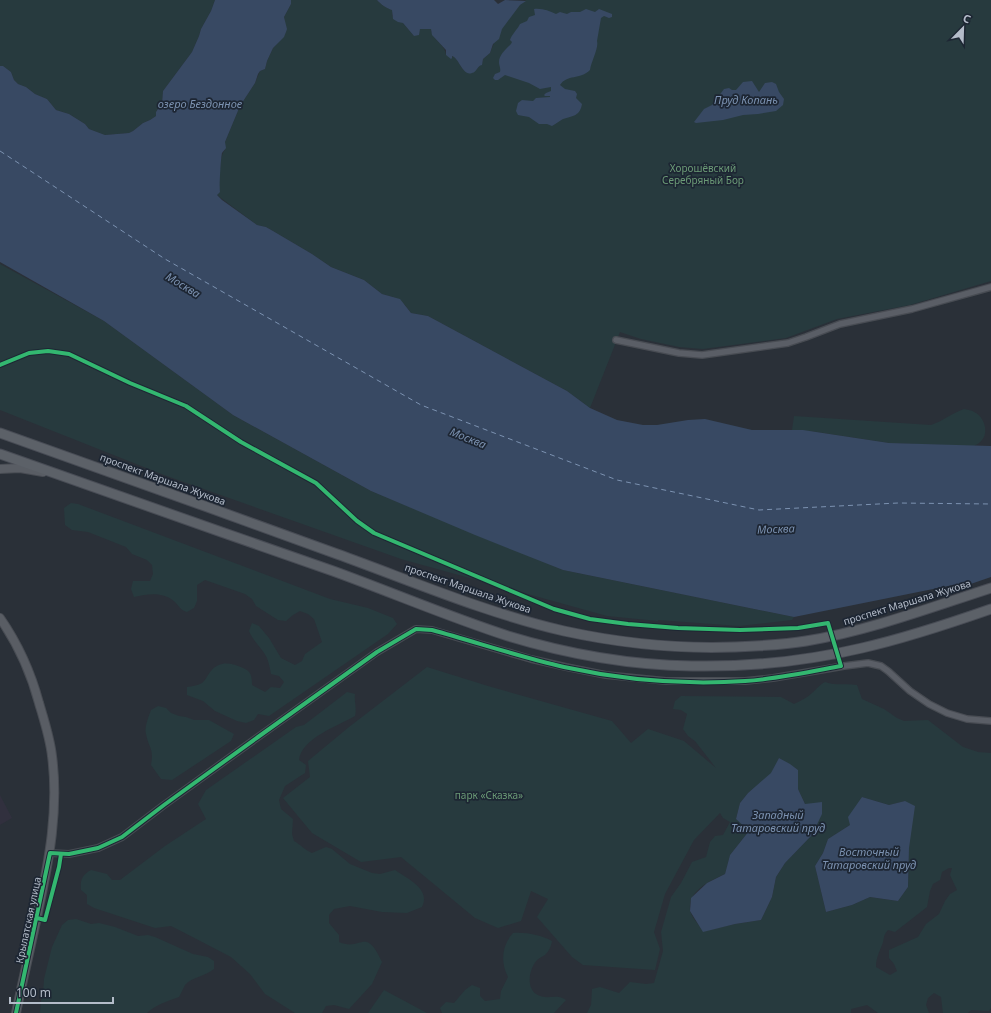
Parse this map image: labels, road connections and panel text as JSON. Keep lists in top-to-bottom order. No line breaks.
{"streets":{"main road":["проспект Маршала Жукова","Крылатская улица"]},"water":["Пруд Копань","озеро Бездонное","Москва","Западный Татаровский пруд","Восточный Татаровский пруд"],"parks":["Хорошёвский Серебряный Бор","парк «Сказка»"],"scale_bar":"100 m","north":"top right"}
